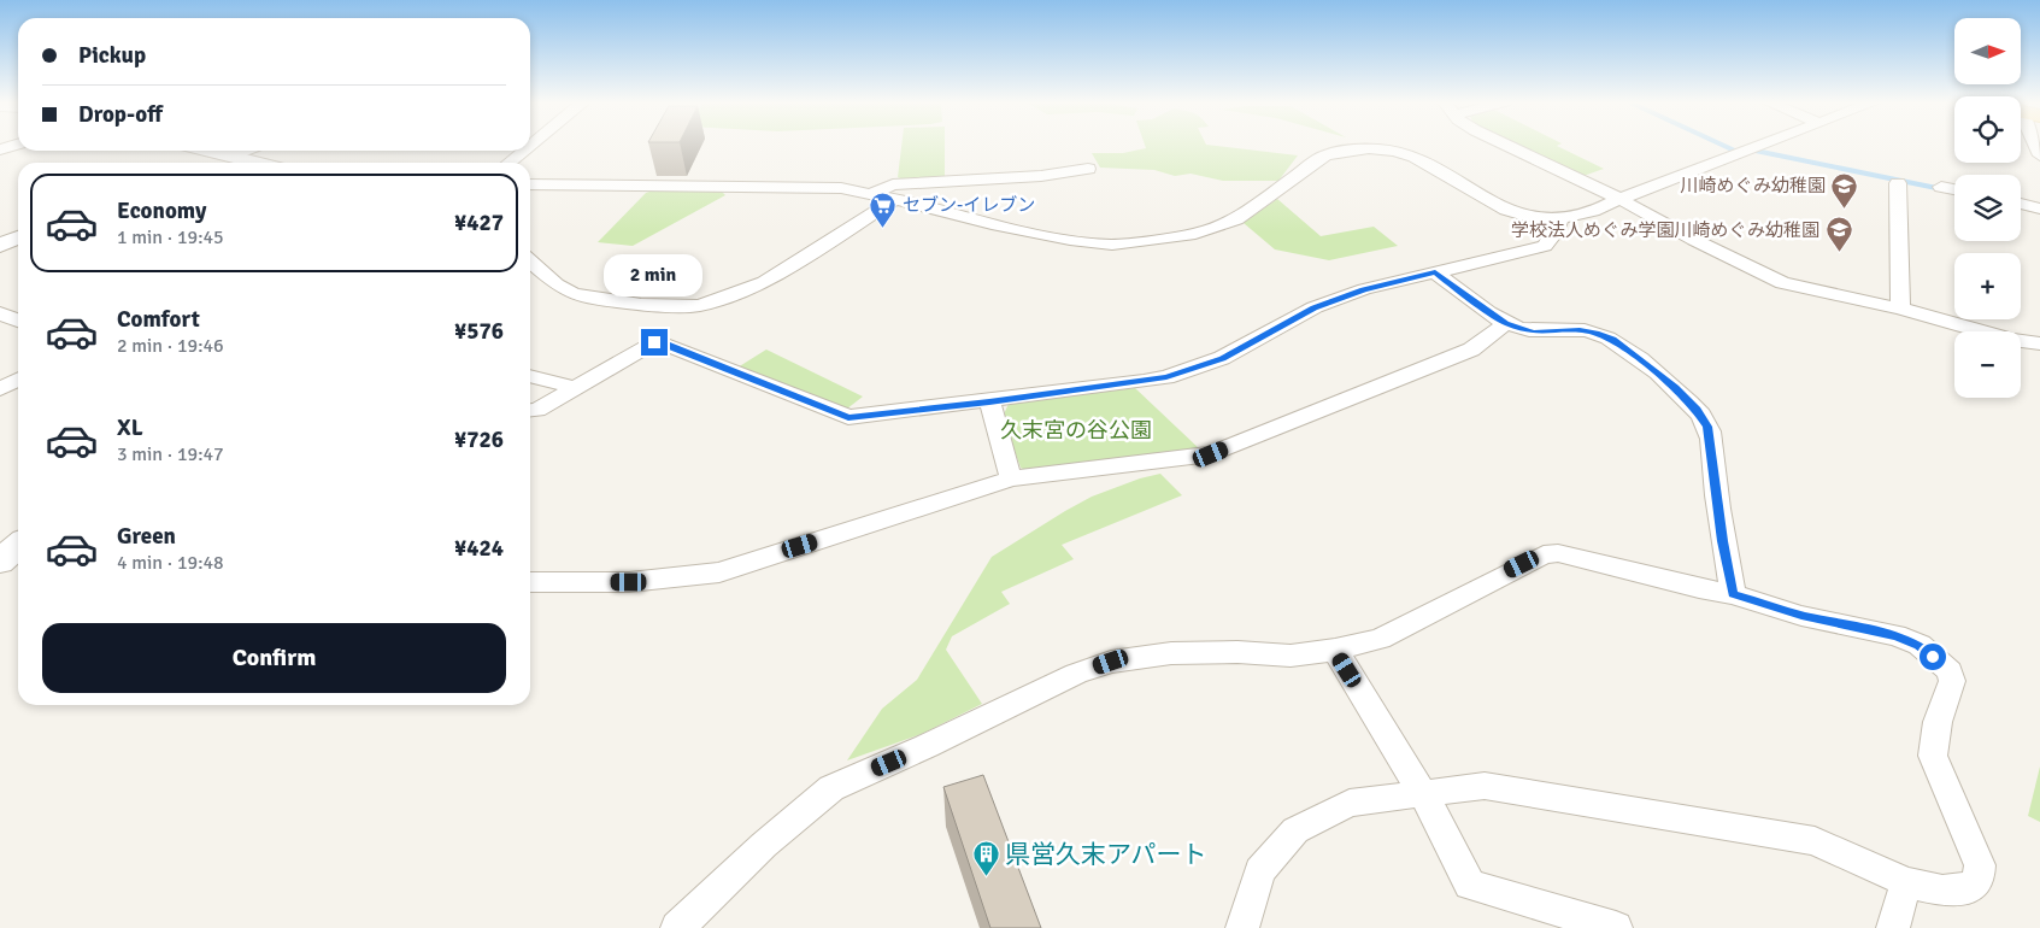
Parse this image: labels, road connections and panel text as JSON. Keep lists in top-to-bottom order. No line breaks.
{"parks":["久末宮の谷公園"],"places":{"school or university":["川崎めぐみ幼稚園","学校法人めぐみ学園川崎めぐみ幼稚園"],"supermarket":["セブン-イレブン"],"building":["県営久末アパート"]},"north":"right","page":{"map_buttons":["+","−"],"banner":["Pickup","Drop-off"],"list":[{"name":"Economy","note":"1 min · 19:45","value":"¥427"},{"name":"Comfort","note":"2 min · 19:46","value":"¥576"},{"name":"XL","note":"3 min · 19:47","value":"¥726"},{"name":"Green","note":"4 min · 19:48","value":"¥424"}],"bubble":"2 min","buttons":"Confirm"}}
